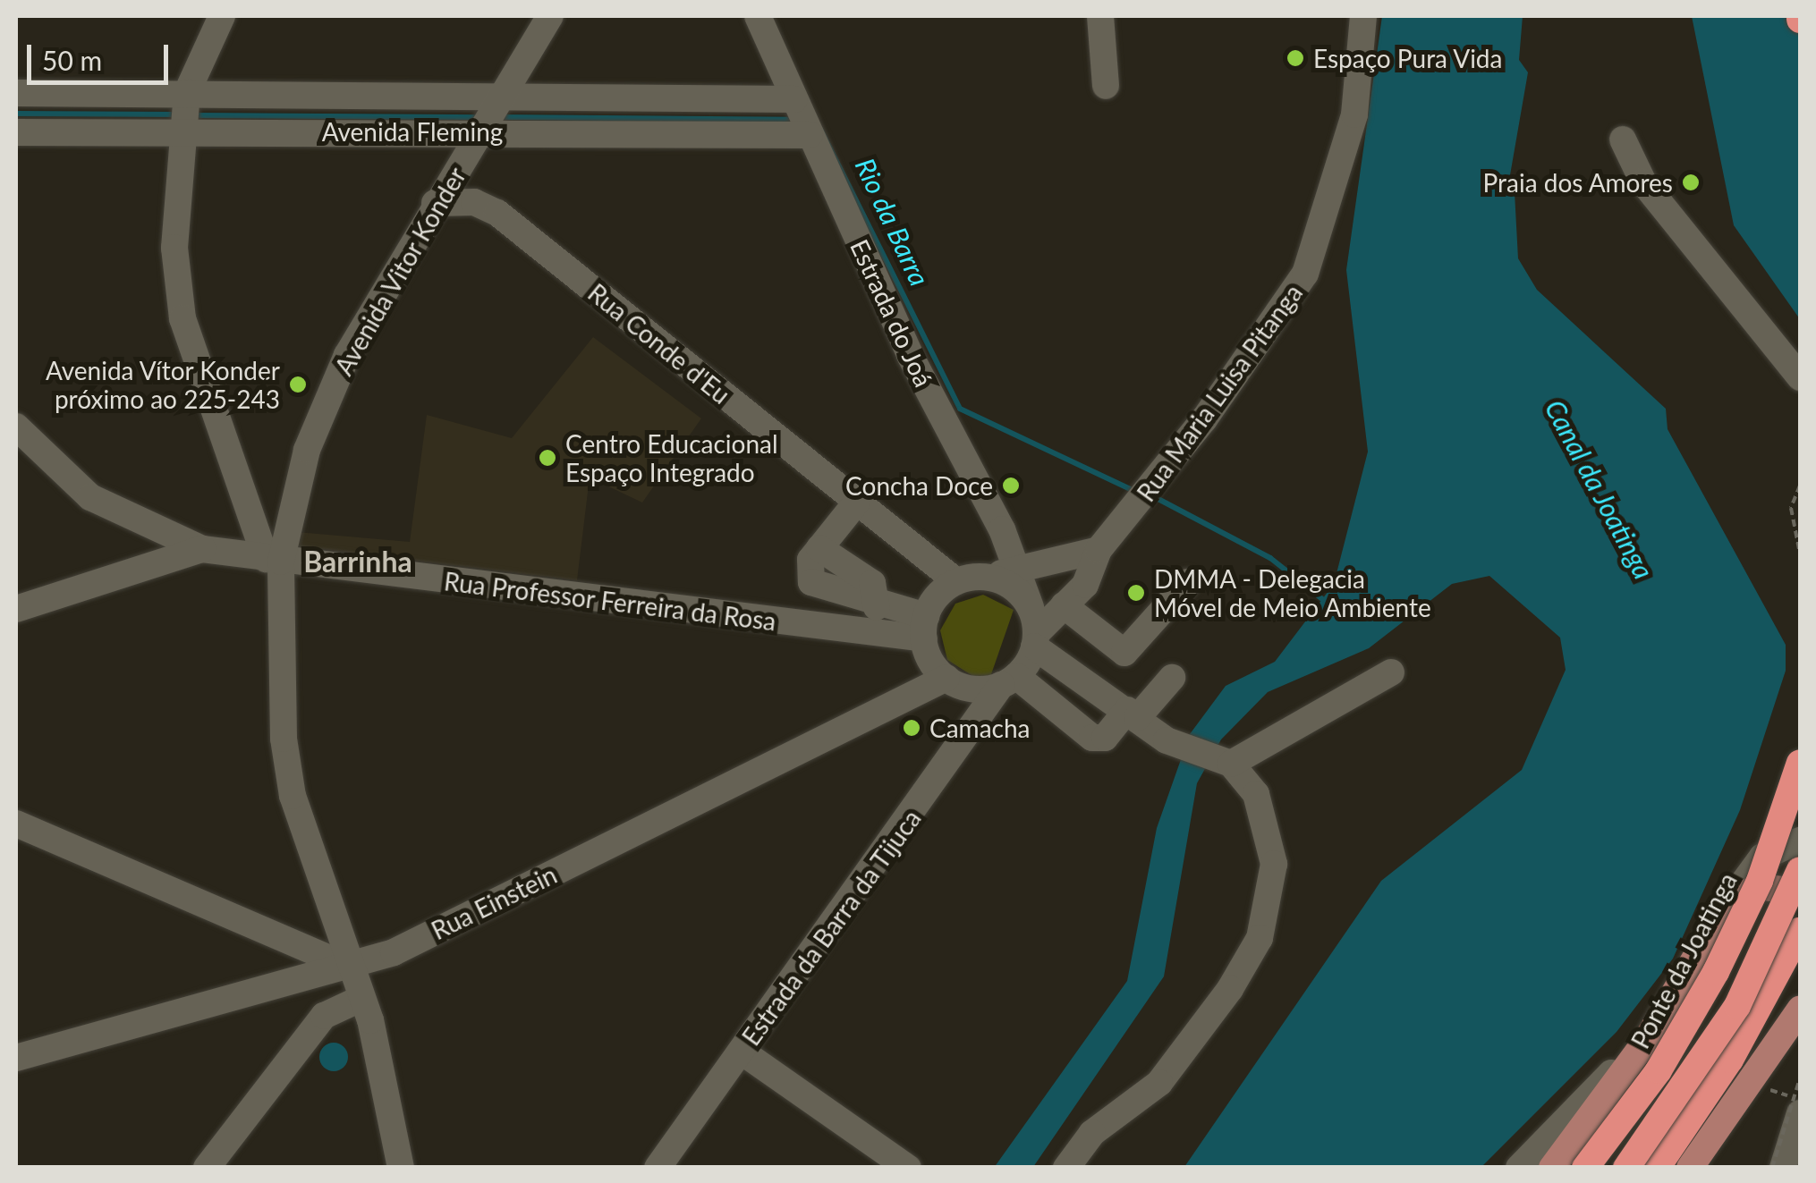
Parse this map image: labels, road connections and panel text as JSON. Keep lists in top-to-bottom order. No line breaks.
{"streets":{"highway":["Ponte da Joatinga"],"street":["Avenida Fleming","Avenida Vitor Konder","Estrada do Joá","Rua Conde d'Eu","Rua Maria Luisa Pitanga","Rua Professor Ferreira da Rosa","Rua Einstein","Estrada da Barra da Tijuca"]},"crossings":[["Avenida Fleming","Avenida Vitor Konder"],["Avenida Fleming","Estrada do Joá"],["Avenida Vitor Konder","Rua Conde d'Eu"],["Avenida Vitor Konder","Rua Professor Ferreira da Rosa"],["Avenida Vitor Konder","Rua Einstein"],["Estrada do Joá","Rua Conde d'Eu"],["Estrada do Joá","Rua Maria Luisa Pitanga"],["Estrada do Joá","Rua Professor Ferreira da Rosa"],["Estrada do Joá","Rua Einstein"],["Estrada do Joá","Estrada da Barra da Tijuca"],["Rua Conde d'Eu","Rua Maria Luisa Pitanga"],["Rua Conde d'Eu","Rua Professor Ferreira da Rosa"],["Rua Conde d'Eu","Rua Einstein"],["Rua Conde d'Eu","Estrada da Barra da Tijuca"],["Rua Maria Luisa Pitanga","Rua Professor Ferreira da Rosa"],["Rua Maria Luisa Pitanga","Rua Einstein"],["Rua Maria Luisa Pitanga","Estrada da Barra da Tijuca"],["Rua Professor Ferreira da Rosa","Rua Einstein"],["Rua Professor Ferreira da Rosa","Estrada da Barra da Tijuca"],["Rua Einstein","Estrada da Barra da Tijuca"]],"districts":["Barrinha"],"water":["Rio da Barra","Canal da Joatinga"],"places":["Espaço Pura Vida","Praia dos Amores","Avenida Vítor Konder próximo ao 225-243","Centro Educacional Espaço Integrado","Concha Doce","DMMA - Delegacia Móvel de Meio Ambiente","Camacha"],"scale_bar":"50 m"}
